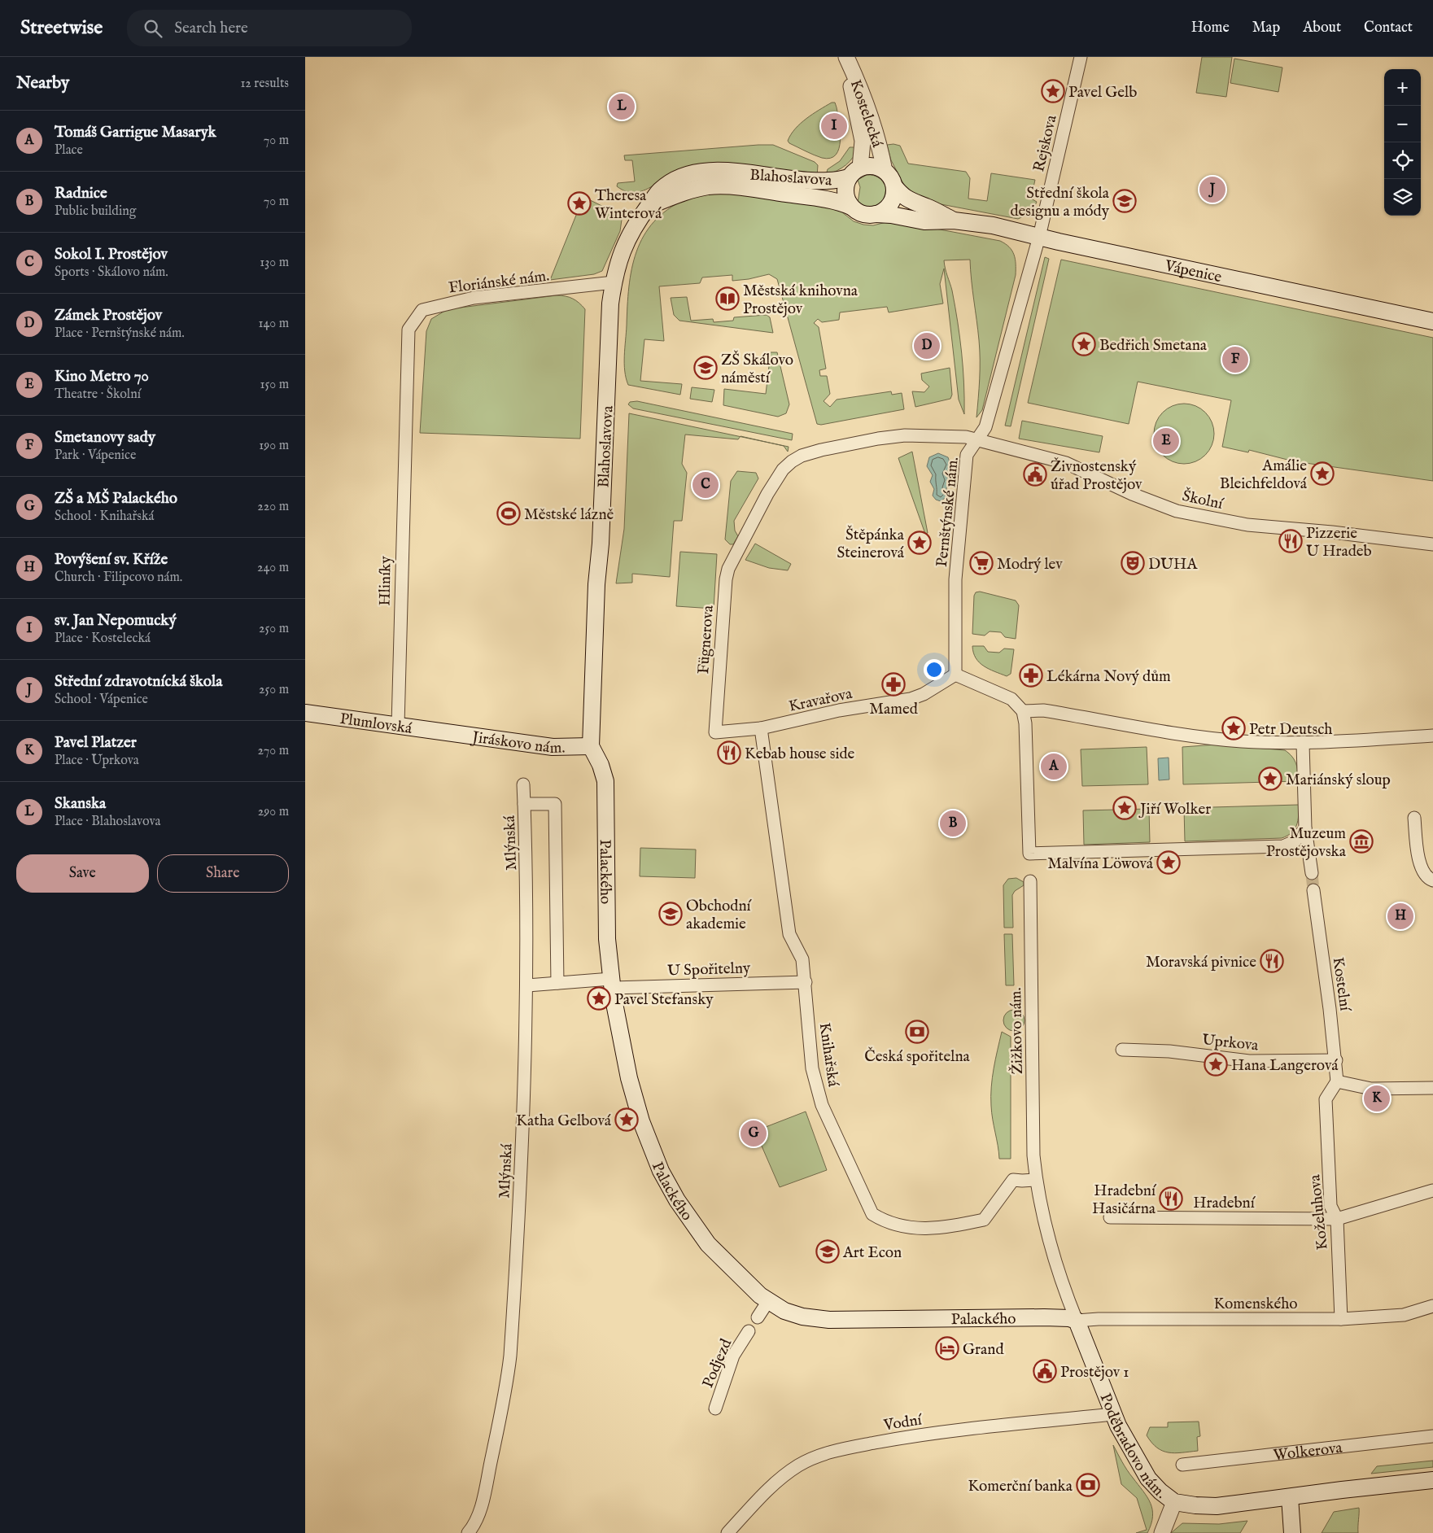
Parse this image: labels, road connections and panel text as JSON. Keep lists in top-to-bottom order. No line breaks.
{"streets":{"main road":["Blahoslavova","Vápenice","Plumlovská","Jiráskovo nám.","Palackého","Poděbradovo nám."],"street":["Kostelecká","Rejskova","Floriánské nám.","Školní","Pernštýnské nám.","Hliníky","Fügnerova","Kravařova","Mlýnská","U Spořitelny","Kostelní","Žižkovo nám.","Uprkova","Knihařská","Hradební","Koželuhova","Komenského","Podjezd","Vodní","Wolkerova"]},"crossings":[["Kostelecká","Blahoslavova"],["Kostelecká","Vápenice"],["Rejskova","Vápenice"],["Rejskova","Školní"],["Rejskova","Pernštýnské nám."],["Blahoslavova","Vápenice"],["Blahoslavova","Floriánské nám."],["Blahoslavova","Jiráskovo nám."],["Blahoslavova","Palackého"],["Floriánské nám.","Hliníky"],["Školní","Pernštýnské nám."],["Pernštýnské nám.","Fügnerova"],["Pernštýnské nám.","Kravařova"],["Hliníky","Plumlovská"],["Fügnerova","Kravařova"],["Kravařova","Knihařská"],["Plumlovská","Jiráskovo nám."],["Jiráskovo nám.","Palackého"],["Mlýnská","U Spořitelny"],["Palackého","U Spořitelny"],["Palackého","Žižkovo nám."],["Palackého","Komenského"],["Palackého","Poděbradovo nám."],["U Spořitelny","Knihařská"],["Kostelní","Uprkova"],["Kostelní","Koželuhova"],["Žižkovo nám.","Knihařská"],["Žižkovo nám.","Komenského"],["Žižkovo nám.","Poděbradovo nám."],["Hradební","Koželuhova"],["Koželuhova","Komenského"],["Komenského","Poděbradovo nám."],["Vodní","Poděbradovo nám."]],"places":{"place":["Pavel Gelb","Theresa Winterová","Bedřich Smetana","Amálie Bleichfeldová","Štěpánka Steinerová","Petr Deutsch","Mariánský sloup","Jiří Wolker","Malvína Löwová","Pavel Stefansky","Hana Langerová","Katha Gelbová"],"school or university":["Střední škola designu a módy","ZŠ Skálovo náměstí","Obchodní akademie","Art Econ"],"library":["Městská knihovna Prostějov"],"public building":["Živnostenský úřad Prostějov","Prostějov 1"],"sports":["Městské lázně"],"restaurant":["Pizzerie U Hradeb","Kebab house side","Moravská pivnice","Hradební Hasičárna"],"supermarket":["Modrý lev"],"theatre":["DUHA"],"pharmacy":["Lékárna Nový dům","Mamed"],"museum":["Muzeum Prostějovska"],"bank":["Česká spořitelna","Komerční banka"],"hotel":["Grand"]},"page":{"header":"Streetwise","search":"Search here","nav":["Home","Map","About","Contact"],"heading":["Nearby","12 results"],"map_buttons":["+","−"],"pins":["L","I","J","D","F","E","C","A","B","H","K","G"],"list":[{"mark":"A","name":"Tomáš Garrigue Masaryk","note":"Place","value":"70 m"},{"mark":"B","name":"Radnice","note":"Public building","value":"70 m"},{"mark":"C","name":"Sokol I. Prostějov","note":"Sports · Skálovo nám.","value":"130 m"},{"mark":"D","name":"Zámek Prostějov","note":"Place · Pernštýnské nám.","value":"140 m"},{"mark":"E","name":"Kino Metro 70","note":"Theatre · Školní","value":"150 m"},{"mark":"F","name":"Smetanovy sady","note":"Park · Vápenice","value":"190 m"},{"mark":"G","name":"ZŠ a MŠ Palackého","note":"School · Knihařská","value":"220 m"},{"mark":"H","name":"Povýšení sv. Kříže","note":"Church · Filipcovo nám.","value":"240 m"},{"mark":"I","name":"sv. Jan Nepomucký","note":"Place · Kostelecká","value":"250 m"},{"mark":"J","name":"Střední zdravotnícká škola","note":"School · Vápenice","value":"250 m"},{"mark":"K","name":"Pavel Platzer","note":"Place · Uprkova","value":"270 m"},{"mark":"L","name":"Skanska","note":"Place · Blahoslavova","value":"290 m"}],"buttons":["Save","Share"]}}
